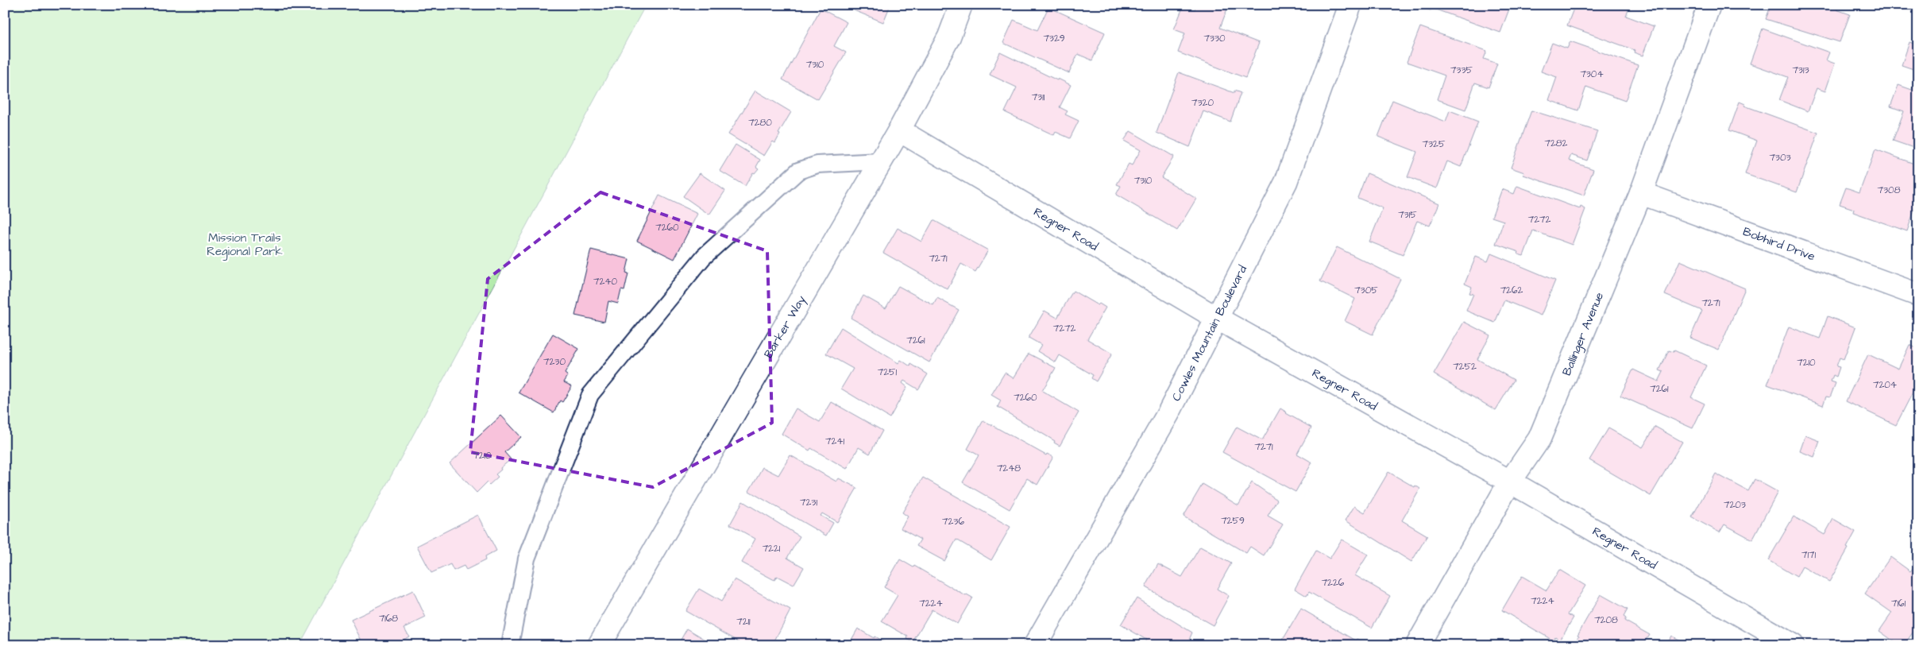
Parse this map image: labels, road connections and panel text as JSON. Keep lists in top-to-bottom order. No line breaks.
{"streets":{"street":["Regner Road","Bobhird Drive","Barker Way","Cowles Mountain Boulevard","Ballinger Avenue"]},"crossings":[["Regner Road","Barker Way"],["Regner Road","Cowles Mountain Boulevard"],["Regner Road","Ballinger Avenue"],["Bobhird Drive","Ballinger Avenue"]],"parks":["Mission Trails Regional Park"],"house_numbers":["7329","7330","7310","7335","7313","7304","7311","7320","7280","7282","7325","7303","7310","7308","7315","7272","7260","7271","7240","7305","7262","7271","7272","7261","7230","7210","7252","7251","7204","7261","7260","7241","7271","7210","7248","7231","7203","7259","7236","7221","7171","7226","7224","7224","7161","7168","7208","7211"]}
